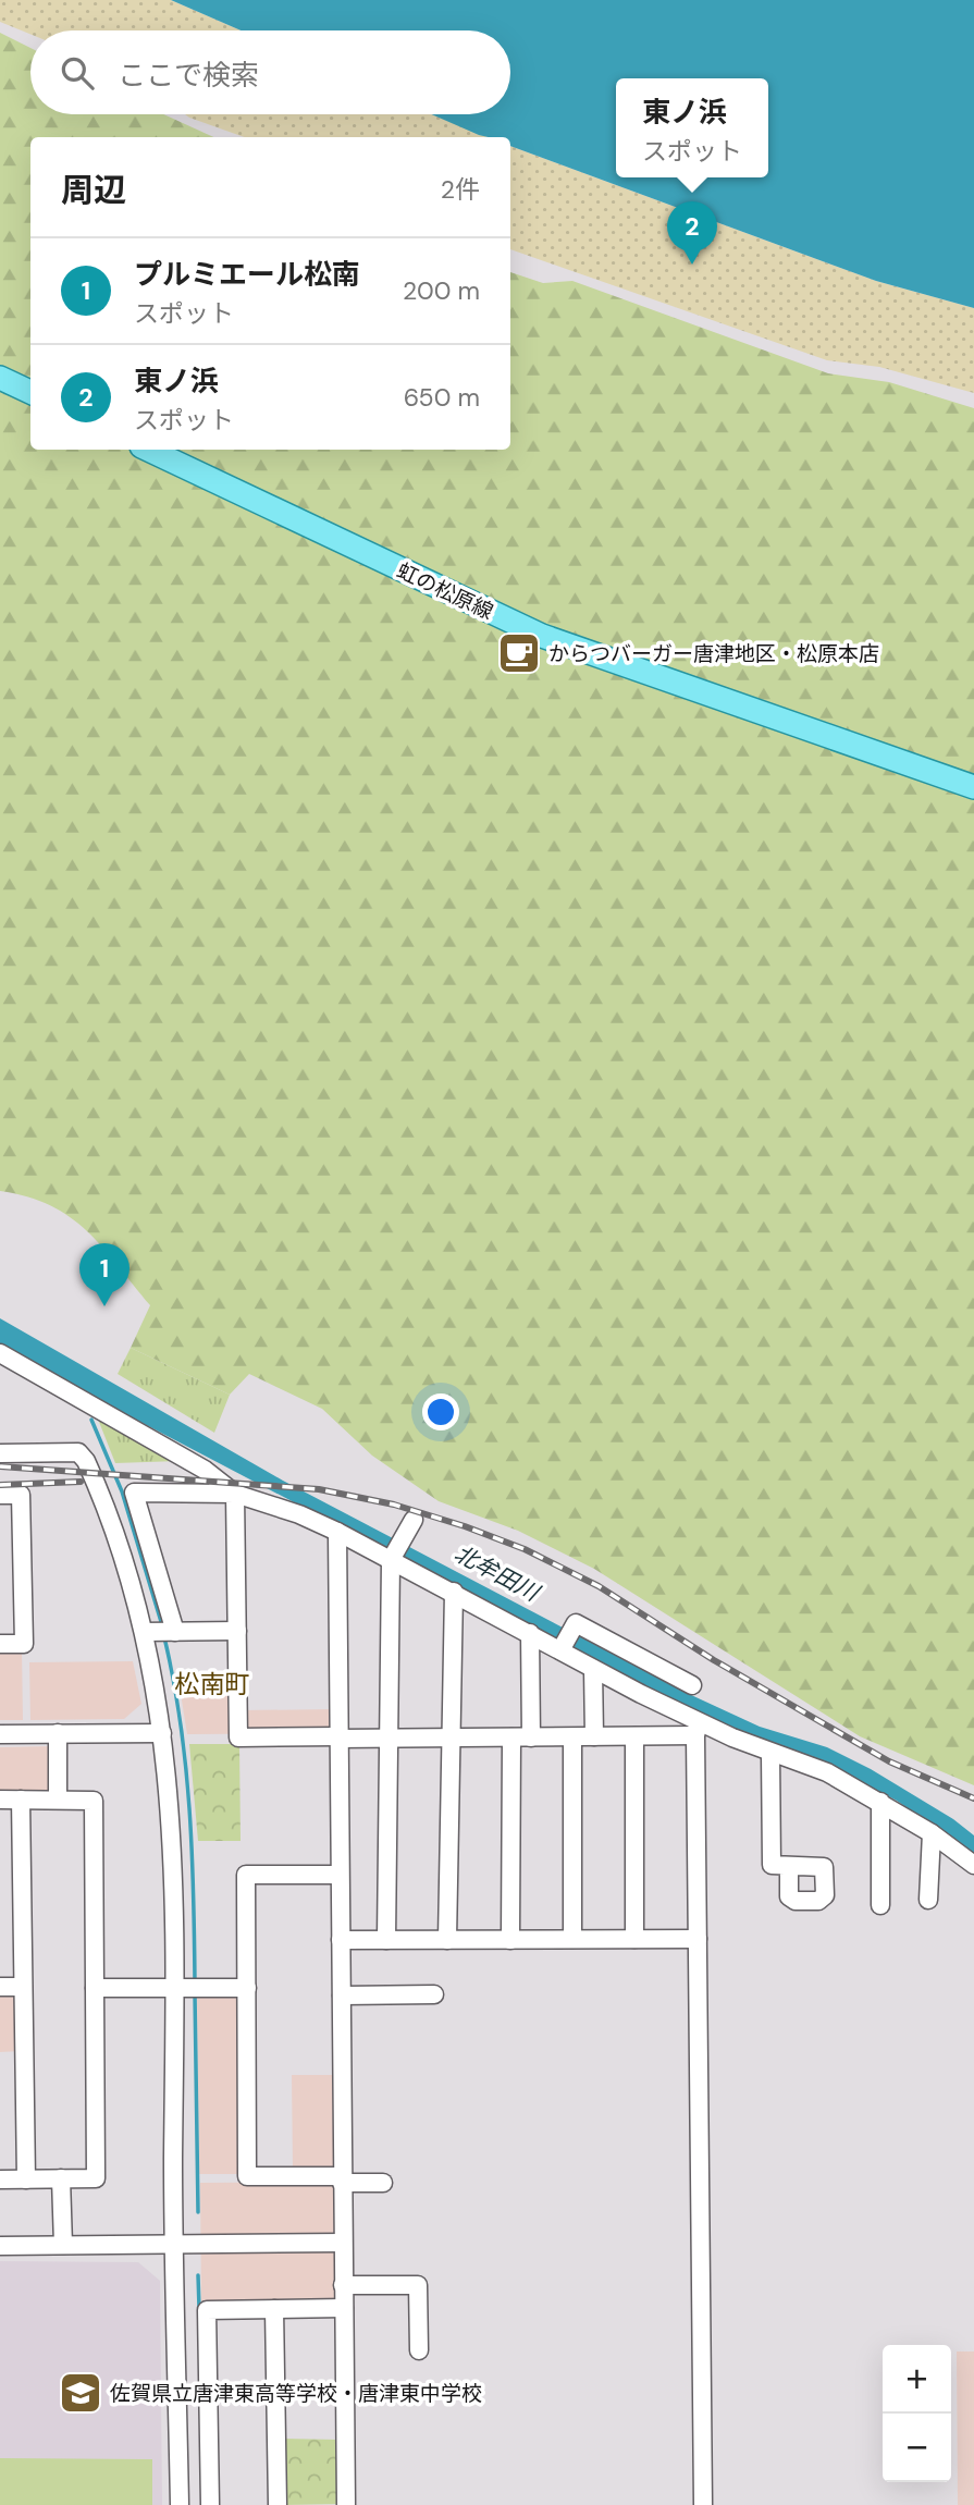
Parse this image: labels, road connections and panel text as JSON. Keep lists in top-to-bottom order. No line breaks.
{"streets":{"main road":["虹の松原線"]},"districts":["松南町"],"water":["北牟田川"],"places":{"cafe":["からつバーガー唐津地区・松原本店"],"school or university":["佐賀県立唐津東高等学校・唐津東中学校"]},"page":{"search":"ここで検索","popup":["東ノ浜","スポット"],"heading":["周辺","2件"],"pins":["2","1"],"list":[{"mark":"1","name":"プルミエール松南","note":"スポット","value":"200 m"},{"mark":"2","name":"東ノ浜","note":"スポット","value":"650 m"}],"map_buttons":["+","−"]}}
